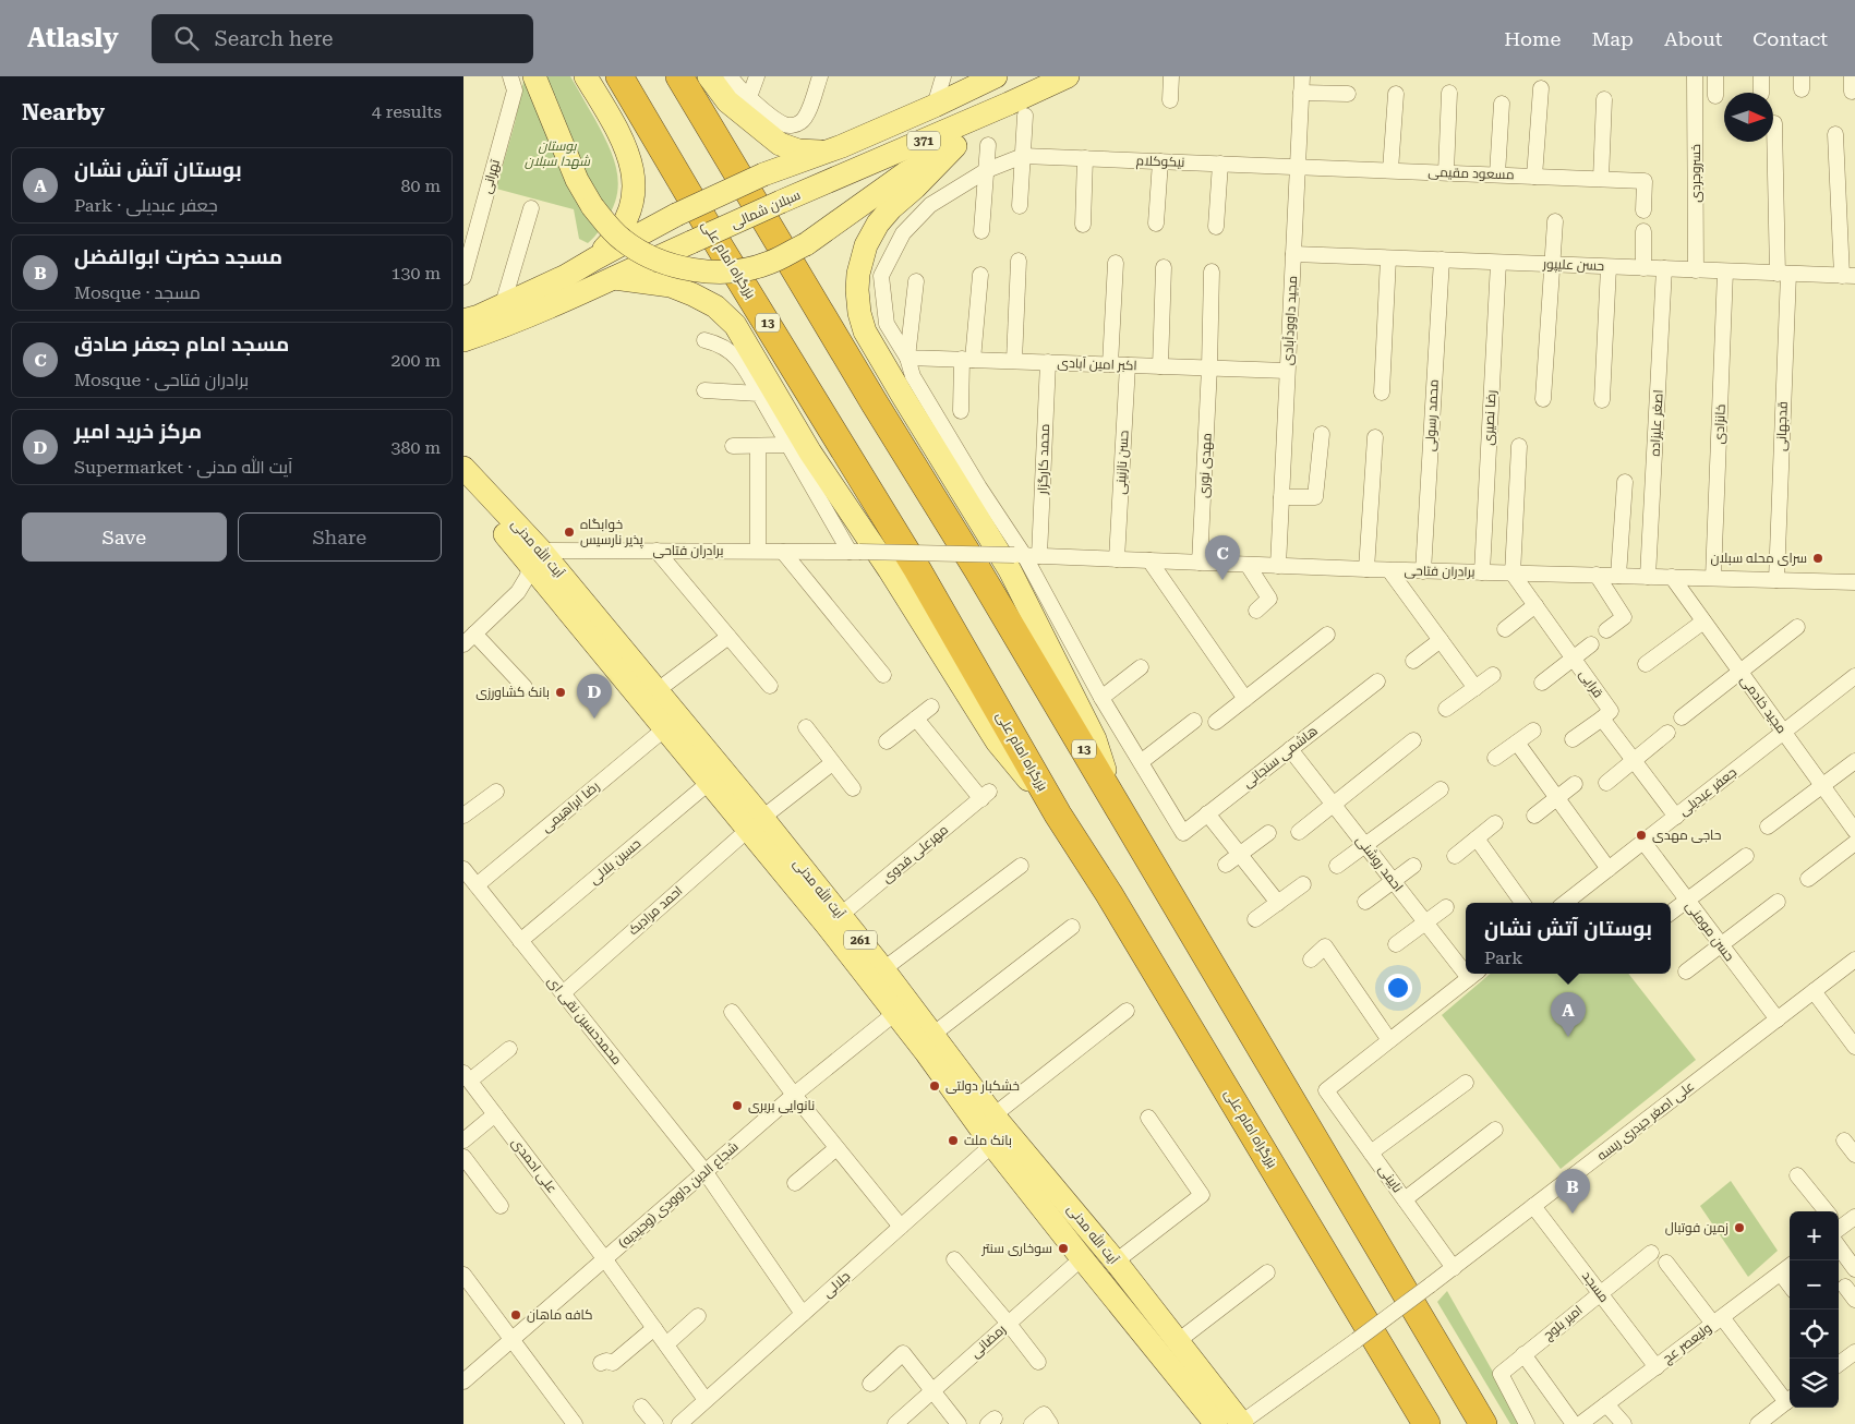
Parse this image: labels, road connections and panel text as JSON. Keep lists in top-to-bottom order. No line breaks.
{"streets":{"highway":["بزرگراه امام علی","13"],"main road":["371","سبلان شمالی","آیت الله مدنی","261"],"street":["نیکوکلام","مسعود مقیمی","خسروجردی","تهرانی","حسن علیپور","مجید داوودآبادی","اکبر امین آبادی","محمد رسولی","رضا نصیری","اصغر علیزاده","خانزادی","قدجهانی","محمد کارگزار","حسن نازنینی","مهدی نوری","برادران فتاحی","قرایی","مجید خادمی","هاشمی سنجانی","جعفر عبدیلی","رضا ابراهیمی","مهرعلی فدوی","حسین بلالی","احمد روشنی","احمد مرادبک","حسن مومنی","محمدحسین نقی ای","علی اصغر حیدری ریسه","علی احمدی","نایینی","شجاع الدین داوودی (وحیدیه)","جلالی","مسجد","امیر بلوچ","رمضانی","ولیعصر عج"]},"crossings":[["نیکوکلام","مسعود مقیمی"],["نیکوکلام","مجید داوودآبادی"],["مسعود مقیمی","مجید داوودآبادی"],["خسروجردی","حسن علیپور"],["حسن علیپور","مجید داوودآبادی"],["حسن علیپور","محمد رسولی"],["حسن علیپور","رضا نصیری"],["حسن علیپور","اصغر علیزاده"],["حسن علیپور","خانزادی"],["حسن علیپور","قدجهانی"],["مجید داوودآبادی","اکبر امین آبادی"],["مجید داوودآبادی","برادران فتاحی"],["اکبر امین آبادی","محمد کارگزار"],["اکبر امین آبادی","حسن نازنینی"],["اکبر امین آبادی","مهدی نوری"],["محمد رسولی","برادران فتاحی"],["رضا نصیری","برادران فتاحی"],["اصغر علیزاده","برادران فتاحی"],["خانزادی","برادران فتاحی"],["قدجهانی","برادران فتاحی"],["محمد کارگزار","برادران فتاحی"],["حسن نازنینی","برادران فتاحی"],["مهدی نوری","برادران فتاحی"],["آیت الله مدنی","برادران فتاحی"],["آیت الله مدنی","رضا ابراهیمی"],["آیت الله مدنی","مهرعلی فدوی"],["آیت الله مدنی","حسین بلالی"],["آیت الله مدنی","احمد مرادبک"],["آیت الله مدنی","علی اصغر حیدری ریسه"],["آیت الله مدنی","شجاع الدین داوودی (وحیدیه)"],["آیت الله مدنی","جلالی"],["آیت الله مدنی","رمضانی"],["برادران فتاحی","قرایی"],["برادران فتاحی","مجید خادمی"],["قرایی","جعفر عبدیلی"],["مجید خادمی","جعفر عبدیلی"],["هاشمی سنجانی","احمد روشنی"],["جعفر عبدیلی","حسن مومنی"],["رضا ابراهیمی","محمدحسین نقی ای"],["حسین بلالی","محمدحسین نقی ای"],["احمد مرادبک","محمدحسین نقی ای"],["حسن مومنی","علی اصغر حیدری ریسه"],["محمدحسین نقی ای","شجاع الدین داوودی (وحیدیه)"],["محمدحسین نقی ای","جلالی"],["علی اصغر حیدری ریسه","نایینی"],["علی اصغر حیدری ریسه","مسجد"],["علی احمدی","شجاع الدین داوودی (وحیدیه)"],["علی احمدی","جلالی"],["مسجد","امیر بلوچ"],["مسجد","ولیعصر عج"]],"parks":["بوستان شهدا سبلان"],"places":["خوابگاه پذیر نارسیس","سرای محله سبلان","بانک کشاورزی","حاجی مهدی","خشکبار دولتی","نانوایی بربری","بانک ملت","زمین فوتبال","سوخاری سنتر","کافه ماهان"],"north":"right","page":{"header":"Atlasly","search":"Search here","nav":["Home","Map","About","Contact"],"heading":["Nearby","4 results"],"list":[{"mark":"A","name":"بوستان آتش نشان","note":"Park · جعفر عبدیلی","value":"80 m"},{"mark":"B","name":"مسجد حضرت ابوالفضل","note":"Mosque · مسجد","value":"130 m"},{"mark":"C","name":"مسجد امام جعفر صادق","note":"Mosque · برادران فتاحی","value":"200 m"},{"mark":"D","name":"مرکز خرید امیر","note":"Supermarket · آیت الله مدنی","value":"380 m"}],"buttons":["Save","Share"],"pins":["C","D","A","B"],"popup":["بوستان آتش نشان","Park"],"map_buttons":["+","−"]}}
